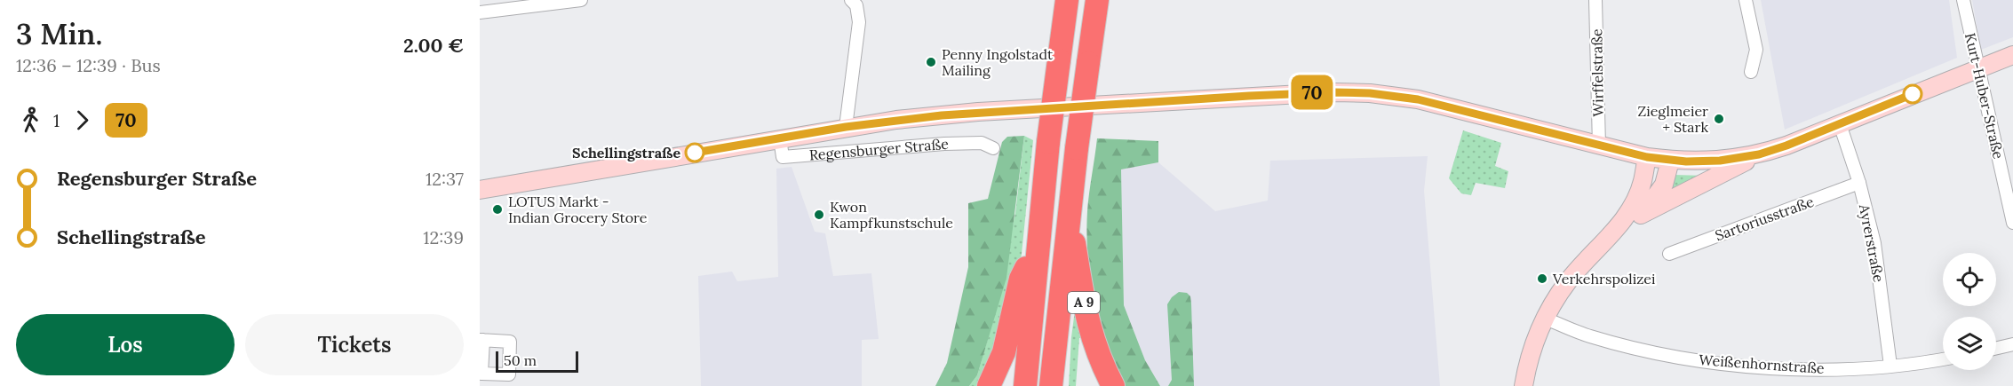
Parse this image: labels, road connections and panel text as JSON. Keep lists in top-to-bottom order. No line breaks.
{"streets":{"highway":["A 9"],"street":["Wirffelstraße","Kurt-Huber-Straße","Regensburger Straße","Sartoriusstraße","Ayrerstraße","Weißenhornstraße"]},"crossings":[["Wirffelstraße","Regensburger Straße"],["Kurt-Huber-Straße","Regensburger Straße"],["Regensburger Straße","Ayrerstraße"],["Sartoriusstraße","Ayrerstraße"],["Ayrerstraße","Weißenhornstraße"]],"places":["Penny Ingolstadt Mailing","Zieglmeier + Stark","Schellingstraße","LOTUS Markt - Indian Grocery Store","Kwon Kampfkunstschule","Verkehrspolizei"],"lines":["bus line 70"],"scale_bar":"50 m","page":{"heading":["3 Min.","12:36 – 12:39 · Bus","2.00 €"],"on_map":"70","legs":["1","70"],"list":[{"name":"Regensburger Straße","value":"12:37"},{"name":"Schellingstraße","value":"12:39"}],"buttons":["Los","Tickets"],"scale":"50 m"}}
